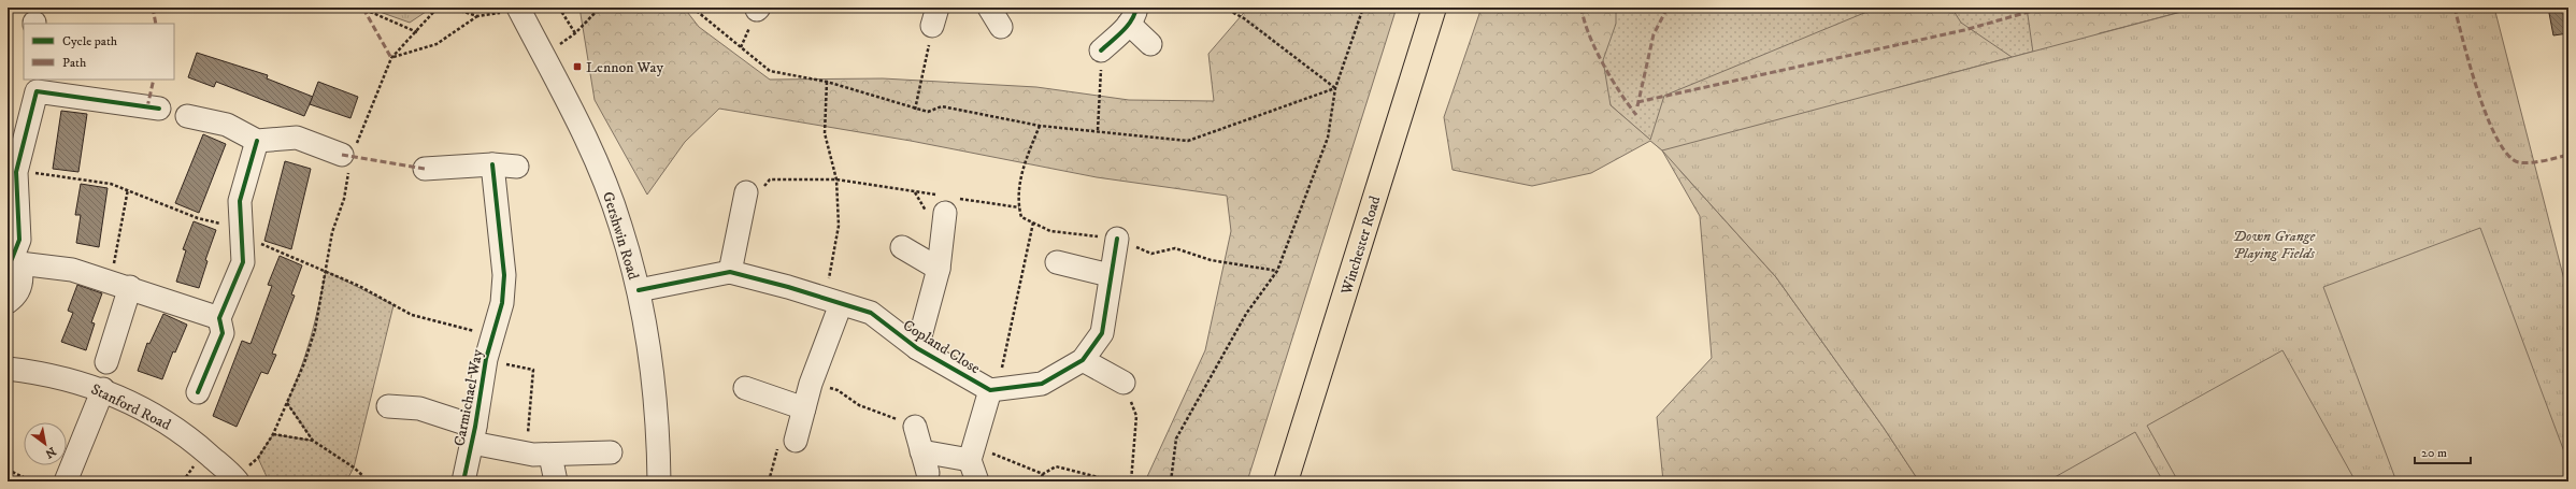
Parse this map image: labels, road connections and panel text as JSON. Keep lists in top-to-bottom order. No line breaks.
{"streets":{"main road":["Winchester Road"],"street":["Gershwin Road","Copland Close","Carmichael Way","Stanford Road"]},"crossings":[["Gershwin Road","Copland Close"]],"parks":["Down Grange Playing Fields"],"places":{"transit":["Lennon Way"]},"legend":["Cycle path","Path"],"scale_bar":"20 m","north":"bottom right"}
